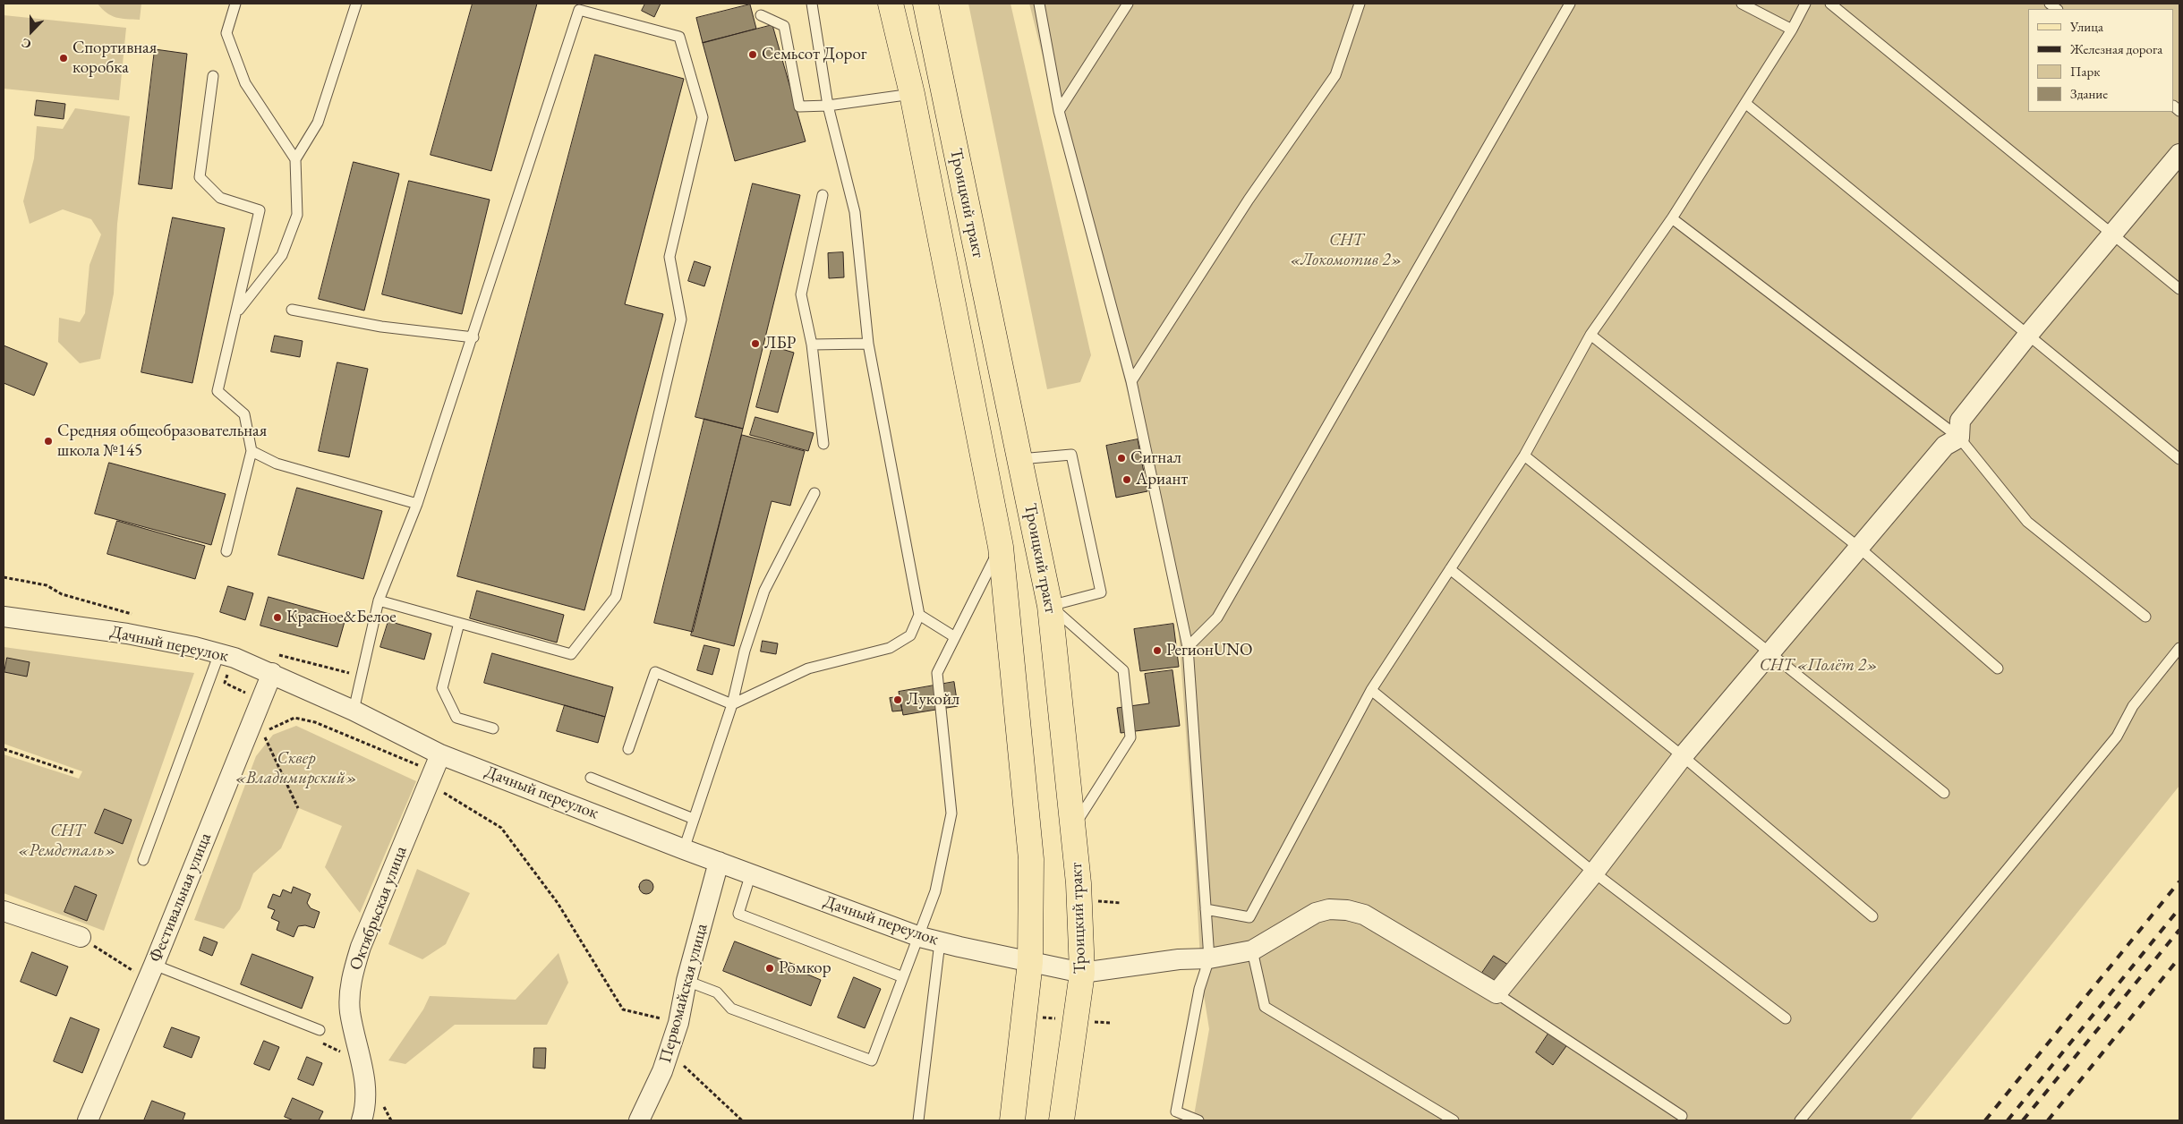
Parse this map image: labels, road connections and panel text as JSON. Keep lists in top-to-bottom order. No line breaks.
{"streets":{"main road":["Троицкий тракт"],"street":["Дачный переулок","Фестивальная улица","Октябрьская улица","Первомайская улица"]},"crossings":[["Троицкий тракт","Дачный переулок"],["Дачный переулок","Фестивальная улица"],["Дачный переулок","Октябрьская улица"],["Дачный переулок","Первомайская улица"]],"parks":["СНТ «Локомотив 2»","СНТ «Полёт 2»","Сквер «Владимирский»","СНТ «Ремдеталь»"],"places":["Семьсот Дорог","Спортивная коробка","ЛБР","Средняя общеобразовательная школа №145","Сигнал","Ариант","Красное&Белое","РегионUNO","Лукойл","Ромкор"],"legend":["Улица","Железная дорога","Парк","Здание"],"north":"bottom"}
